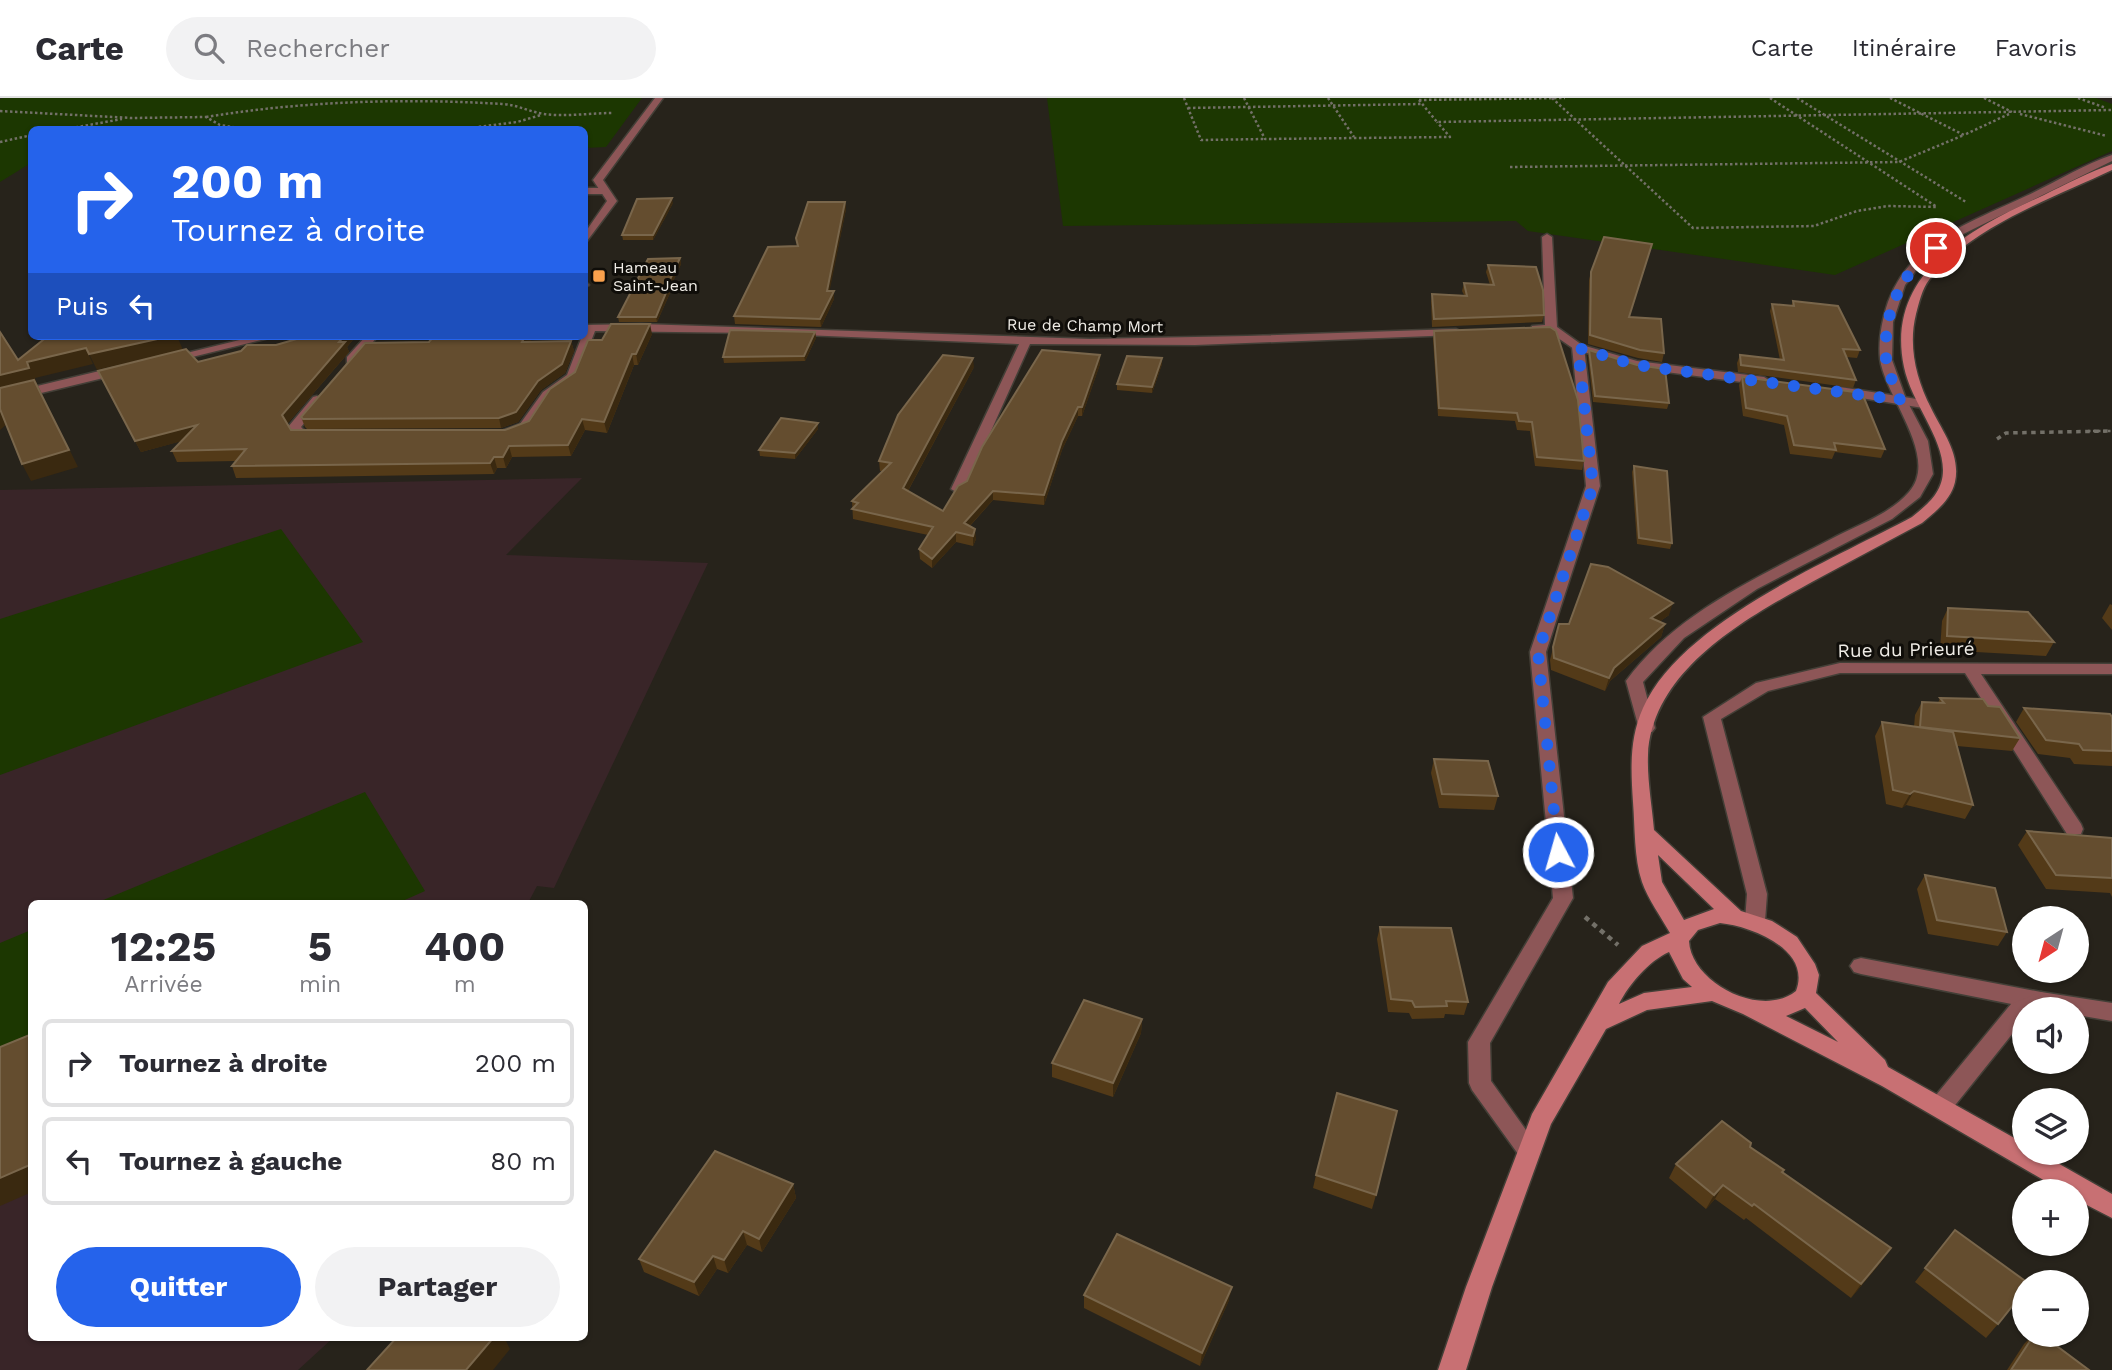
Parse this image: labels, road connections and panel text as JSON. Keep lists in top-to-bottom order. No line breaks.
{"streets":{"street":["Rue de Champ Mort","Rue du Prieuré"]},"places":{"transit":["Hameau Saint-Jean"]},"north":"bottom left","page":{"header":"Carte","search":"Rechercher","nav":["Carte","Itinéraire","Favoris"],"turn":["200 m","Tournez à droite"],"then":"Puis","eta":["12:25","Arrivée","5","min","400","m"],"map_buttons":["+","−"],"list":[{"name":"Tournez à droite","value":"200 m"},{"name":"Tournez à gauche","value":"80 m"}],"buttons":["Quitter","Partager"]}}
